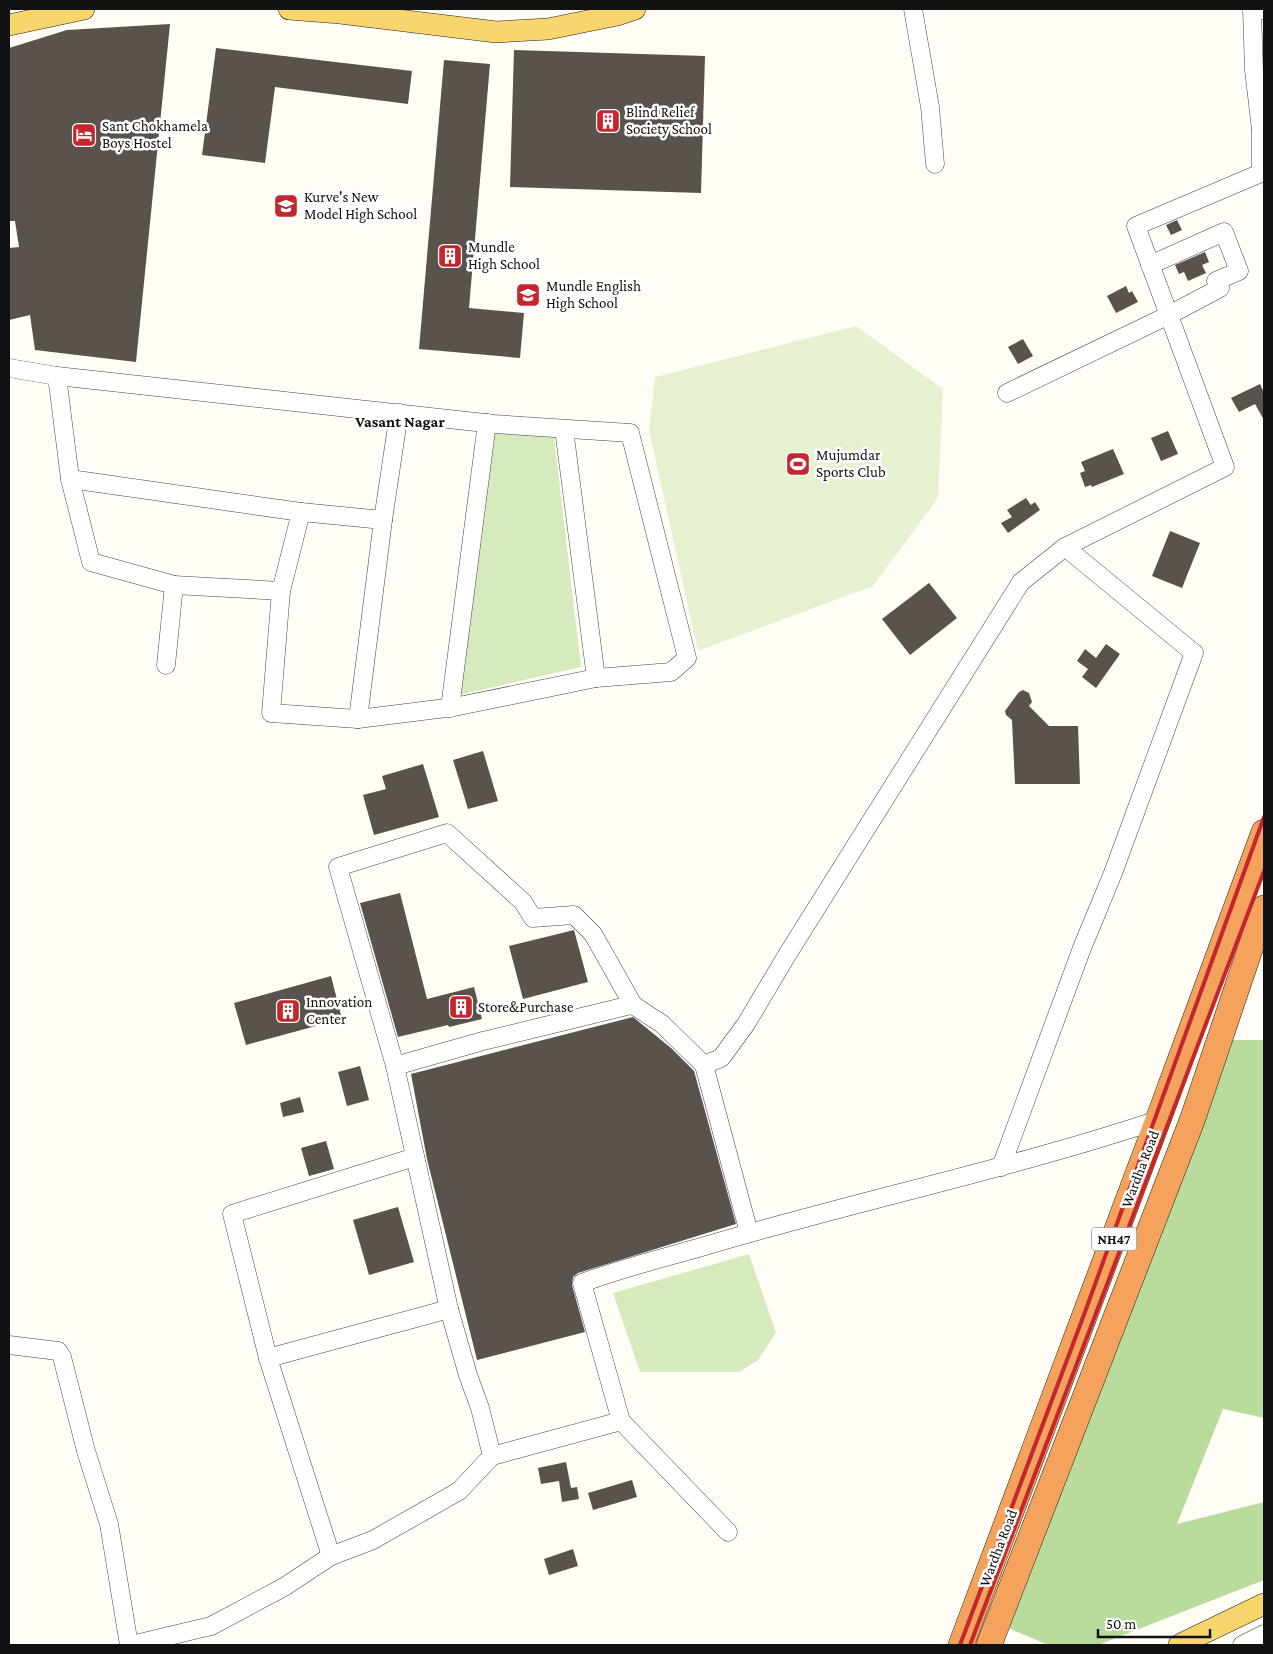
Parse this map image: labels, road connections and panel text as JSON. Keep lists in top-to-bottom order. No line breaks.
{"streets":{"highway":["Wardha Road","NH47"]},"districts":["Vasant Nagar"],"places":{"building":["Blind Relief Society School","Mundle High School","Store&Purchase","Innovation Center"],"hotel":["Sant Chokhamela Boys Hostel"],"school or university":["Kurve's New Model High School","Mundle English High School"],"sports":["Mujumdar Sports Club"]},"scale_bar":"50 m"}
